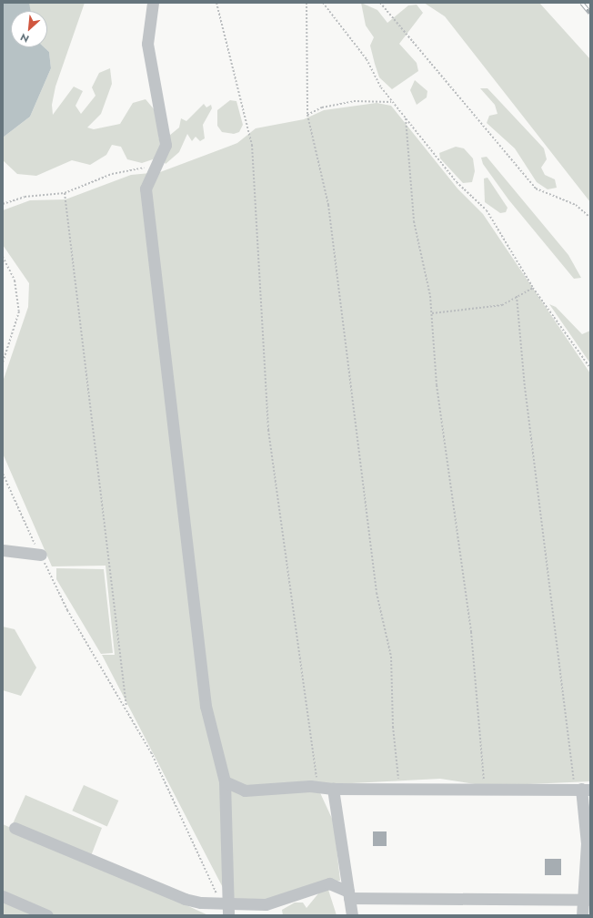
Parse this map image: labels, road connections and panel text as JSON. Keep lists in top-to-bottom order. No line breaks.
{"north":"bottom left"}
